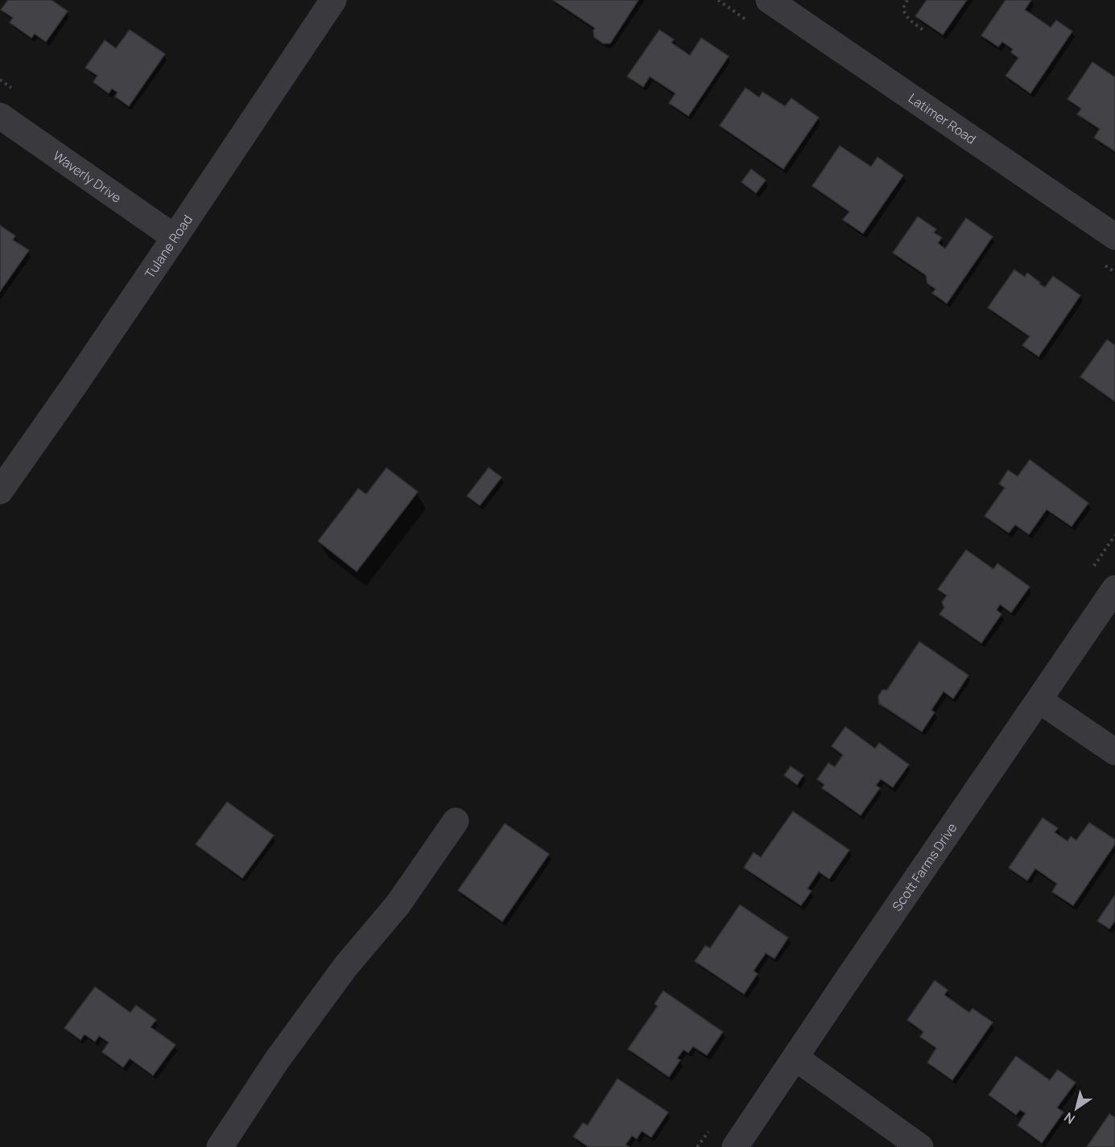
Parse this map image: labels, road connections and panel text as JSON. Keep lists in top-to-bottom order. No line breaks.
{"streets":{"street":["Latimer Road","Waverly Drive","Tulane Road","Scott Farms Drive"]},"crossings":[["Waverly Drive","Tulane Road"]],"north":"bottom left"}
